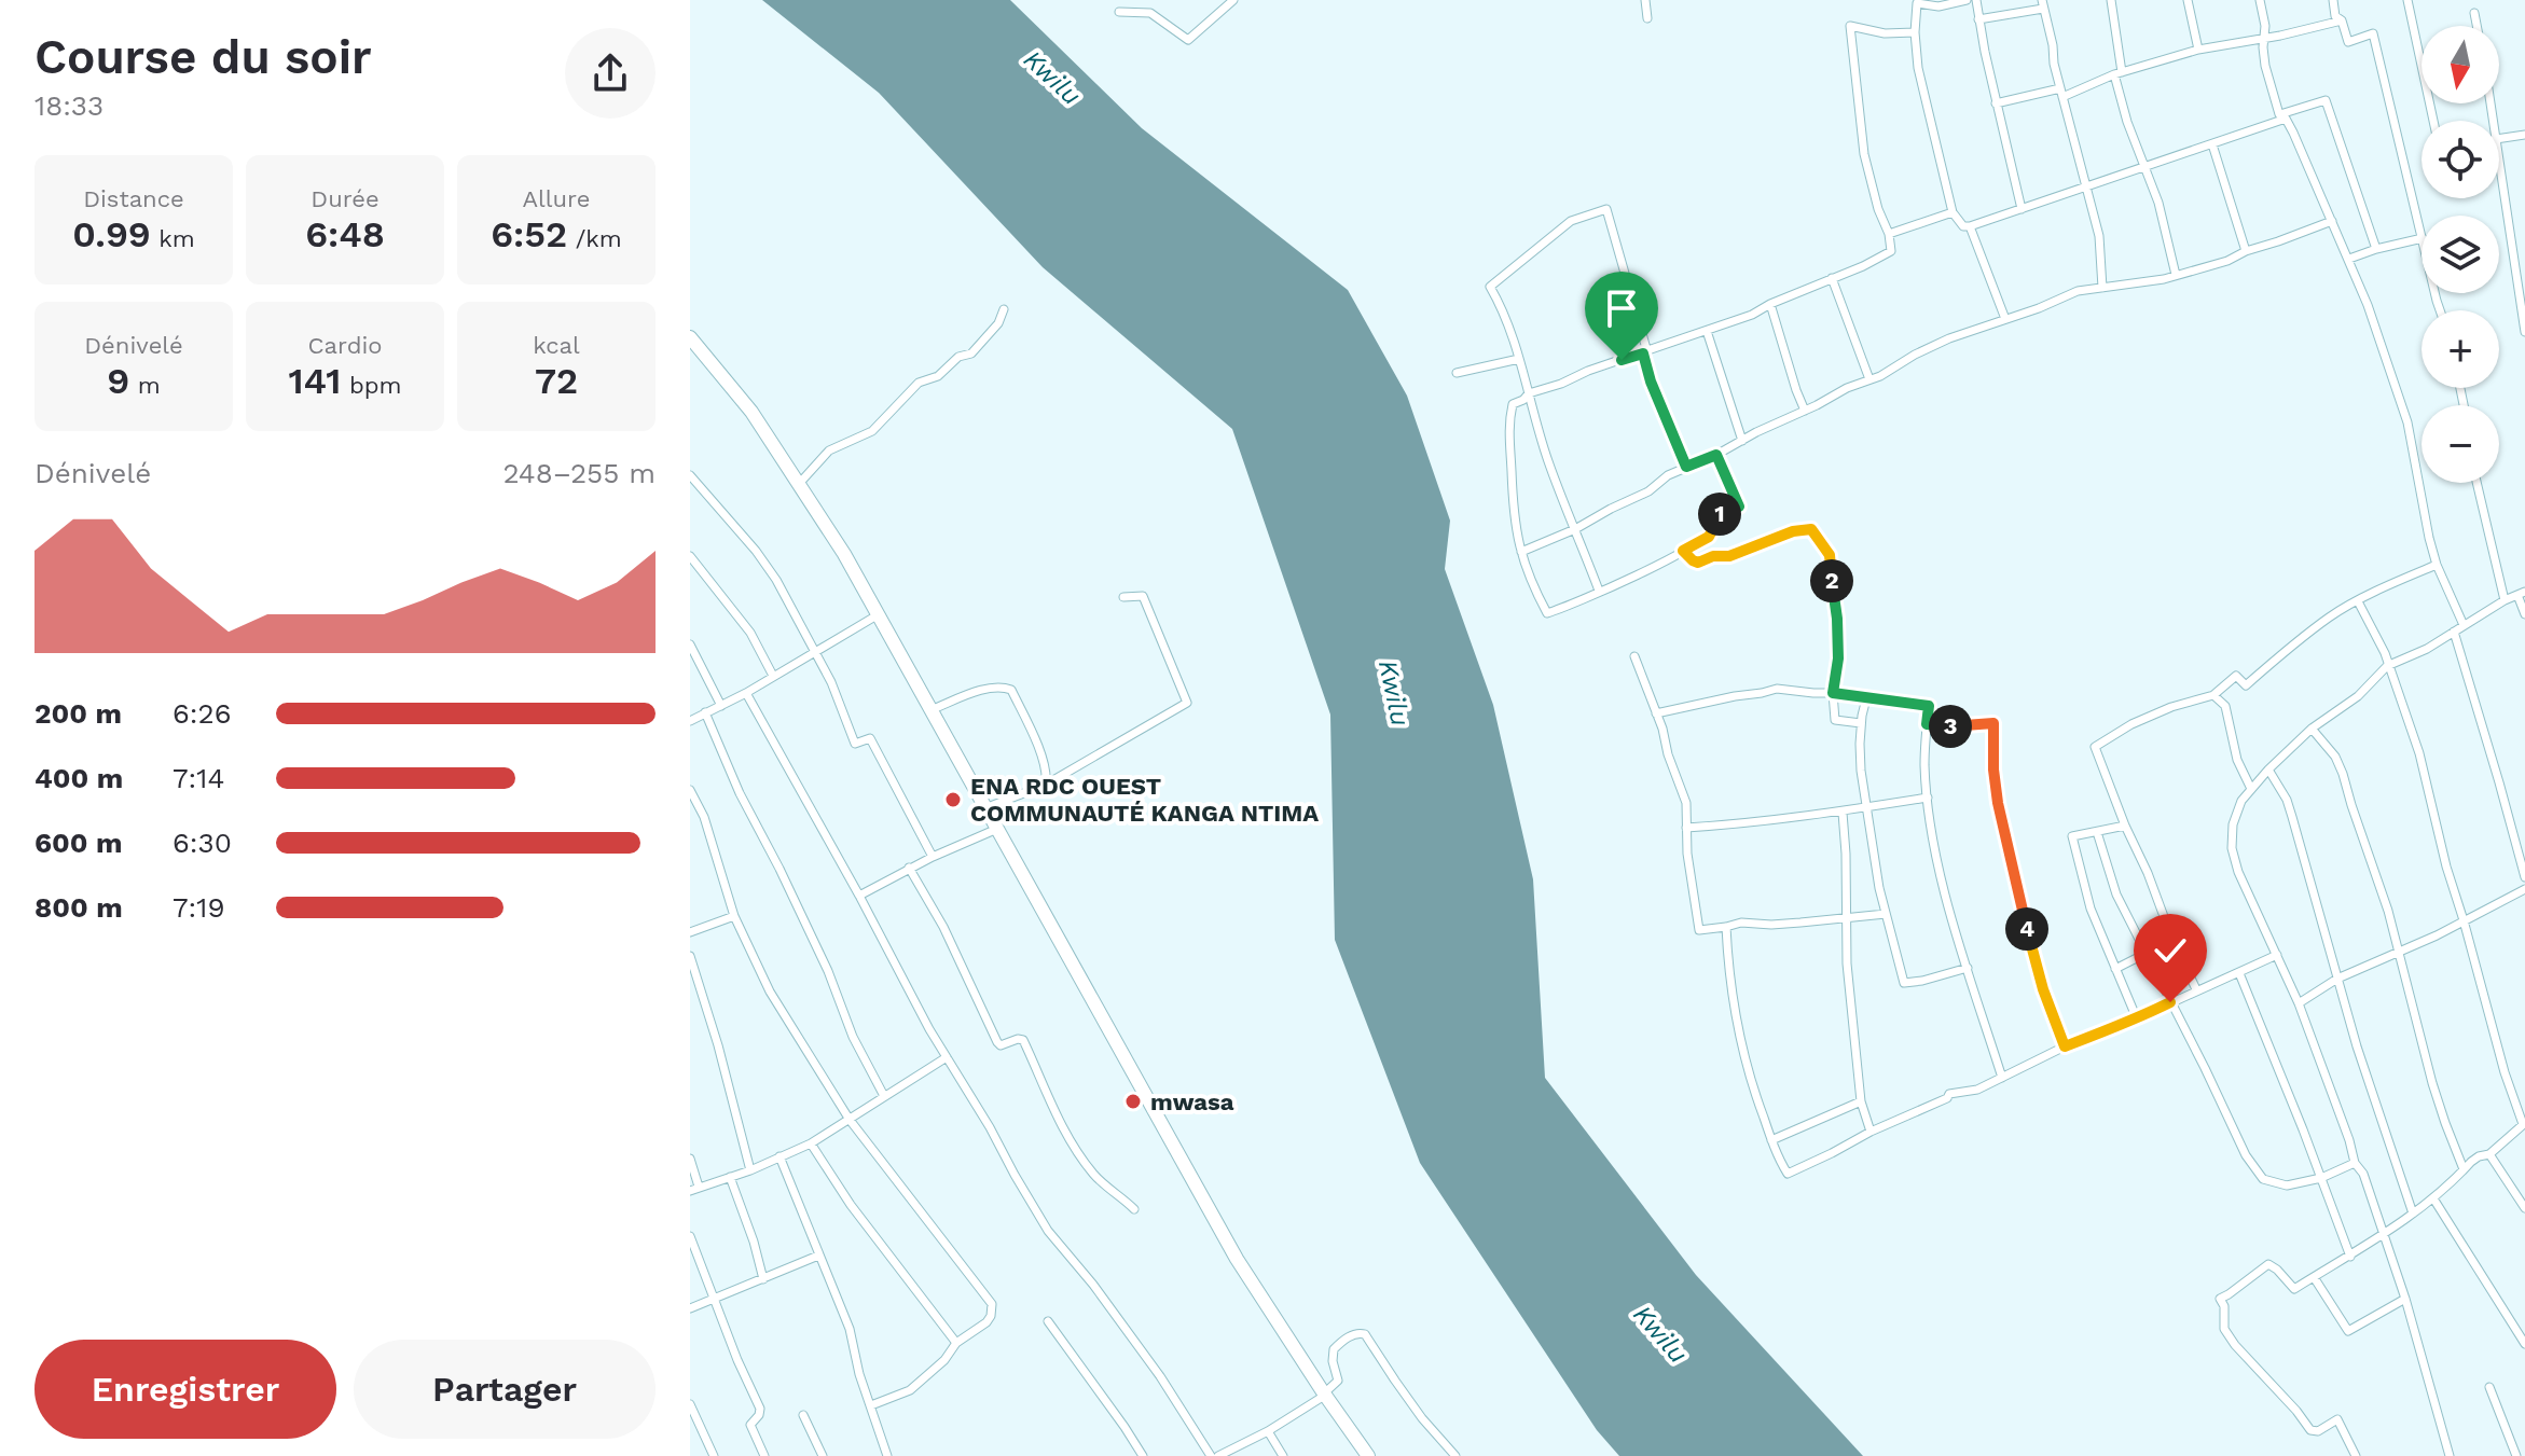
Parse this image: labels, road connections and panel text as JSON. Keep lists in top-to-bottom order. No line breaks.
{"water":["Kwilu"],"places":["ENA RDC OUEST COMMUNAUTÉ KANGA NTIMA","mwasa"],"north":"bottom","page":{"heading":["Course du soir","18:33"],"map_buttons":["+","−"],"stats":[["Distance","0.99 km"],["Durée","6:48"],["Allure","6:52 /km"],["Dénivelé","9 m"],["Cardio","141 bpm"],["kcal","72"]],"chart":["Dénivelé","248–255 m"],"pins":["1","2","3","4"],"list":[{"name":"200 m","note":"6:26"},{"name":"400 m","note":"7:14"},{"name":"600 m","note":"6:30"},{"name":"800 m","note":"7:19"}],"buttons":["Enregistrer","Partager"]}}
